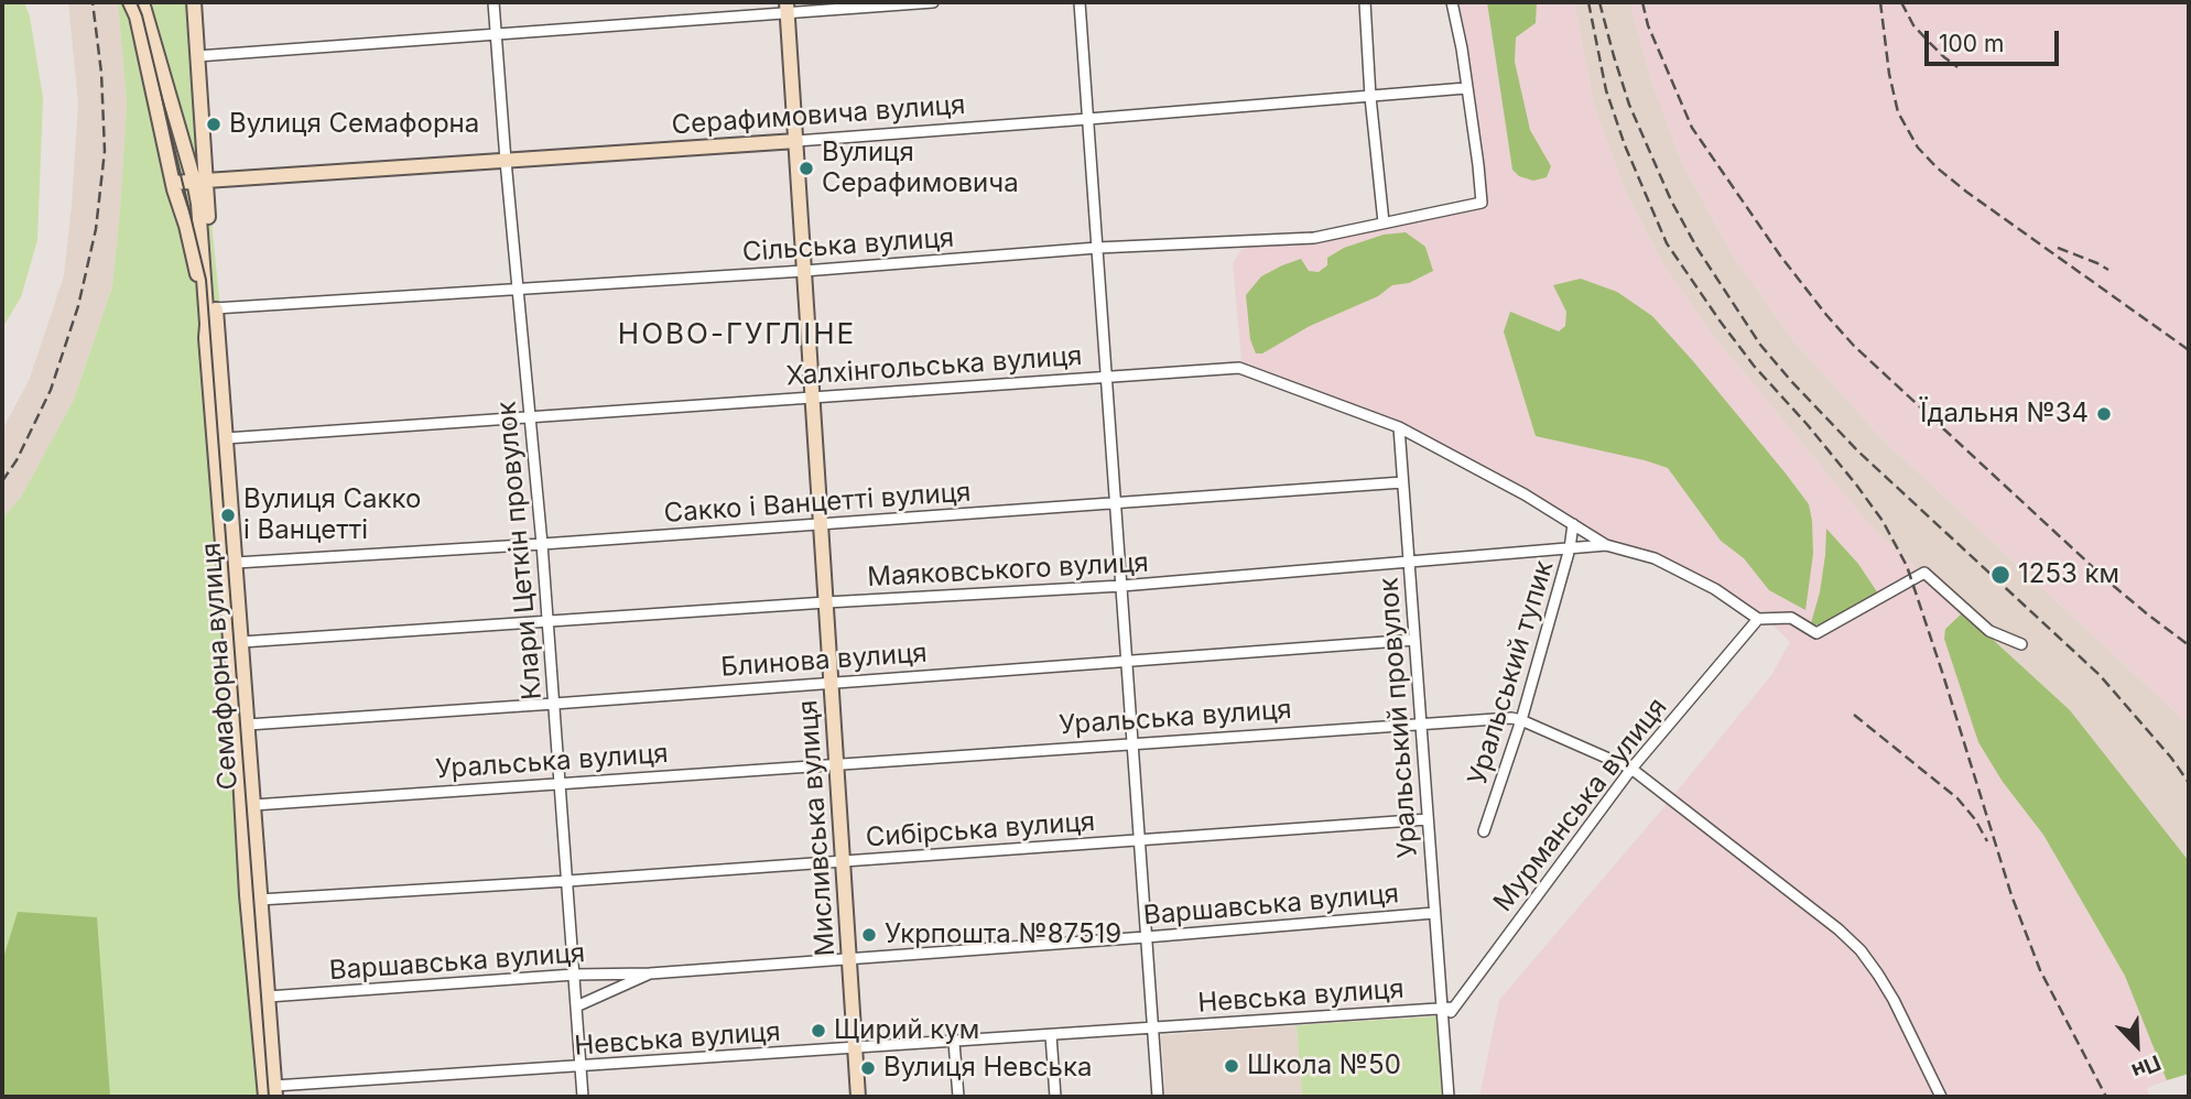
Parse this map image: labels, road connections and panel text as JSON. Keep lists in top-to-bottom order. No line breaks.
{"streets":{"main road":["Серафимовича вулиця","Семафорна вулиця","Мисливська вулиця"],"street":["Сільська вулиця","Халхінгольська вулиця","Сакко і Ванцетті вулиця","Клари Цеткін провулок","Маяковського вулиця","Блинова вулиця","Уральський тупик","Уральська вулиця","Уральський провулок","Мурманська вулиця","Сибірська вулиця","Варшавська вулиця","Невська вулиця"]},"crossings":[["Серафимовича вулиця","Сільська вулиця"],["Серафимовича вулиця","Клари Цеткін провулок"],["Серафимовича вулиця","Семафорна вулиця"],["Серафимовича вулиця","Мисливська вулиця"],["Сільська вулиця","Клари Цеткін провулок"],["Сільська вулиця","Семафорна вулиця"],["Сільська вулиця","Мисливська вулиця"],["Халхінгольська вулиця","Клари Цеткін провулок"],["Халхінгольська вулиця","Маяковського вулиця"],["Халхінгольська вулиця","Семафорна вулиця"],["Халхінгольська вулиця","Уральський тупик"],["Халхінгольська вулиця","Уральський провулок"],["Халхінгольська вулиця","Мисливська вулиця"],["Сакко і Ванцетті вулиця","Клари Цеткін провулок"],["Сакко і Ванцетті вулиця","Семафорна вулиця"],["Сакко і Ванцетті вулиця","Уральський провулок"],["Сакко і Ванцетті вулиця","Мисливська вулиця"],["Клари Цеткін провулок","Маяковського вулиця"],["Клари Цеткін провулок","Блинова вулиця"],["Клари Цеткін провулок","Уральська вулиця"],["Клари Цеткін провулок","Сибірська вулиця"],["Клари Цеткін провулок","Варшавська вулиця"],["Клари Цеткін провулок","Невська вулиця"],["Маяковського вулиця","Семафорна вулиця"],["Маяковського вулиця","Уральський тупик"],["Маяковського вулиця","Уральський провулок"],["Маяковського вулиця","Мурманська вулиця"],["Маяковського вулиця","Мисливська вулиця"],["Блинова вулиця","Семафорна вулиця"],["Блинова вулиця","Уральський провулок"],["Блинова вулиця","Мисливська вулиця"],["Семафорна вулиця","Уральська вулиця"],["Семафорна вулиця","Сибірська вулиця"],["Семафорна вулиця","Варшавська вулиця"],["Семафорна вулиця","Невська вулиця"],["Уральський тупик","Уральська вулиця"],["Уральська вулиця","Уральський провулок"],["Уральська вулиця","Мурманська вулиця"],["Уральська вулиця","Мисливська вулиця"],["Уральський провулок","Мурманська вулиця"],["Уральський провулок","Сибірська вулиця"],["Уральський провулок","Варшавська вулиця"],["Уральський провулок","Невська вулиця"],["Мурманська вулиця","Невська вулиця"],["Мисливська вулиця","Сибірська вулиця"],["Мисливська вулиця","Варшавська вулиця"],["Мисливська вулиця","Невська вулиця"]],"districts":["НОВО-ГУГЛІНЕ"],"places":["Вулиця Семафорна","Вулиця Серафимовича","Їдальня №34","Вулиця Сакко і Ванцетті","1253 км","Укрпошта №87519","Щирий кум","Школа №50","Вулиця Невська"],"scale_bar":"100 m","north":"bottom right"}
